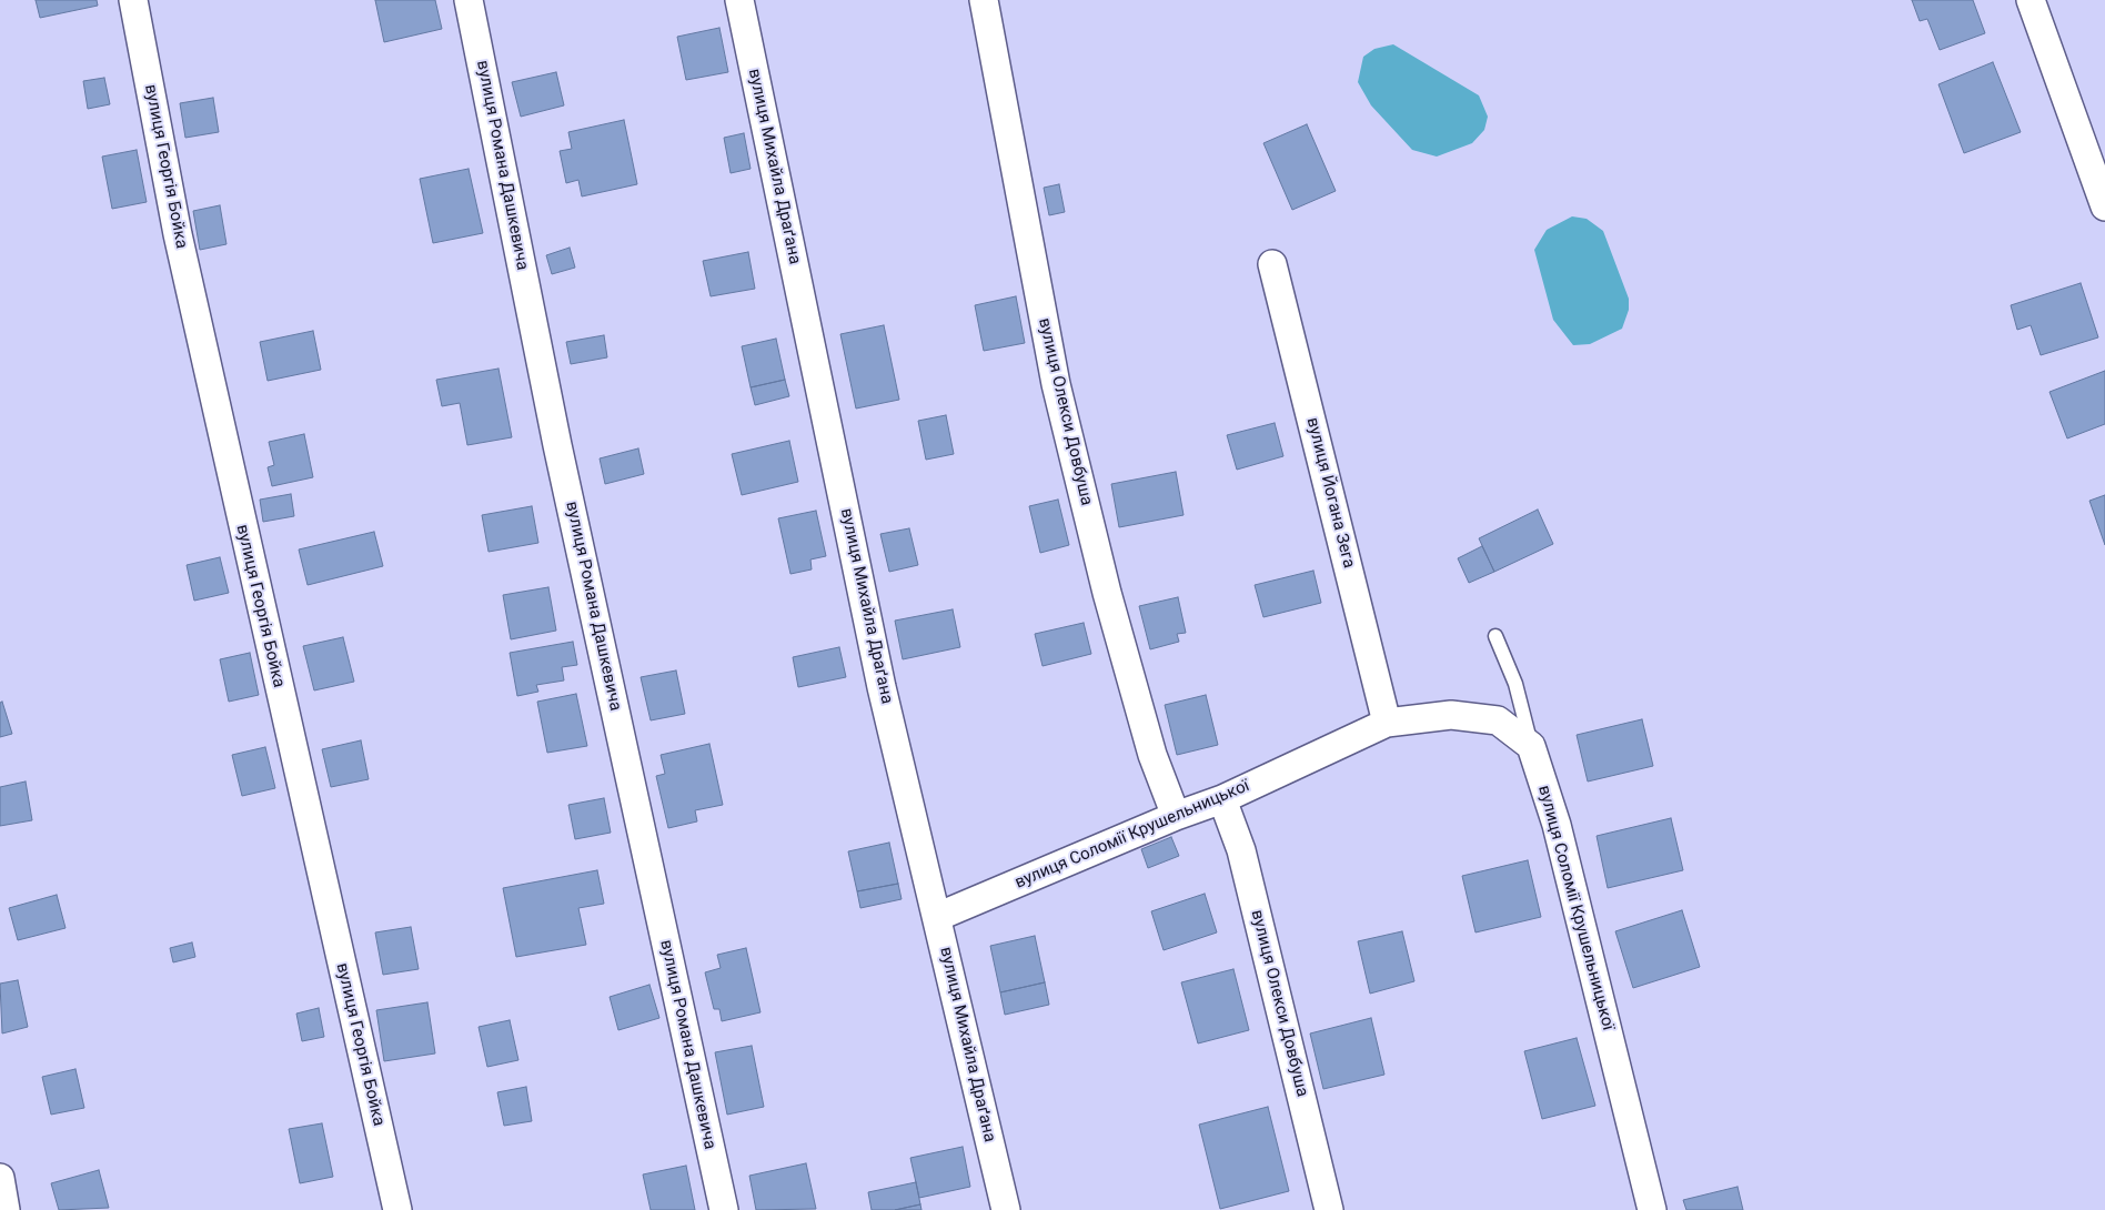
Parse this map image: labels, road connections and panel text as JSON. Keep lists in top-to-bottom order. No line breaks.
{"streets":{"street":["вулиця Романа Дашкевича","вулиця Георгія Бойка","вулиця Михайла Драґана","вулиця Олекси Довбуша","вулиця Йогана Зега","вулиця Соломії Крушельницької"]},"crossings":[["вулиця Михайла Драґана","вулиця Соломії Крушельницької"],["вулиця Олекси Довбуша","вулиця Соломії Крушельницької"],["вулиця Йогана Зега","вулиця Соломії Крушельницької"]]}
